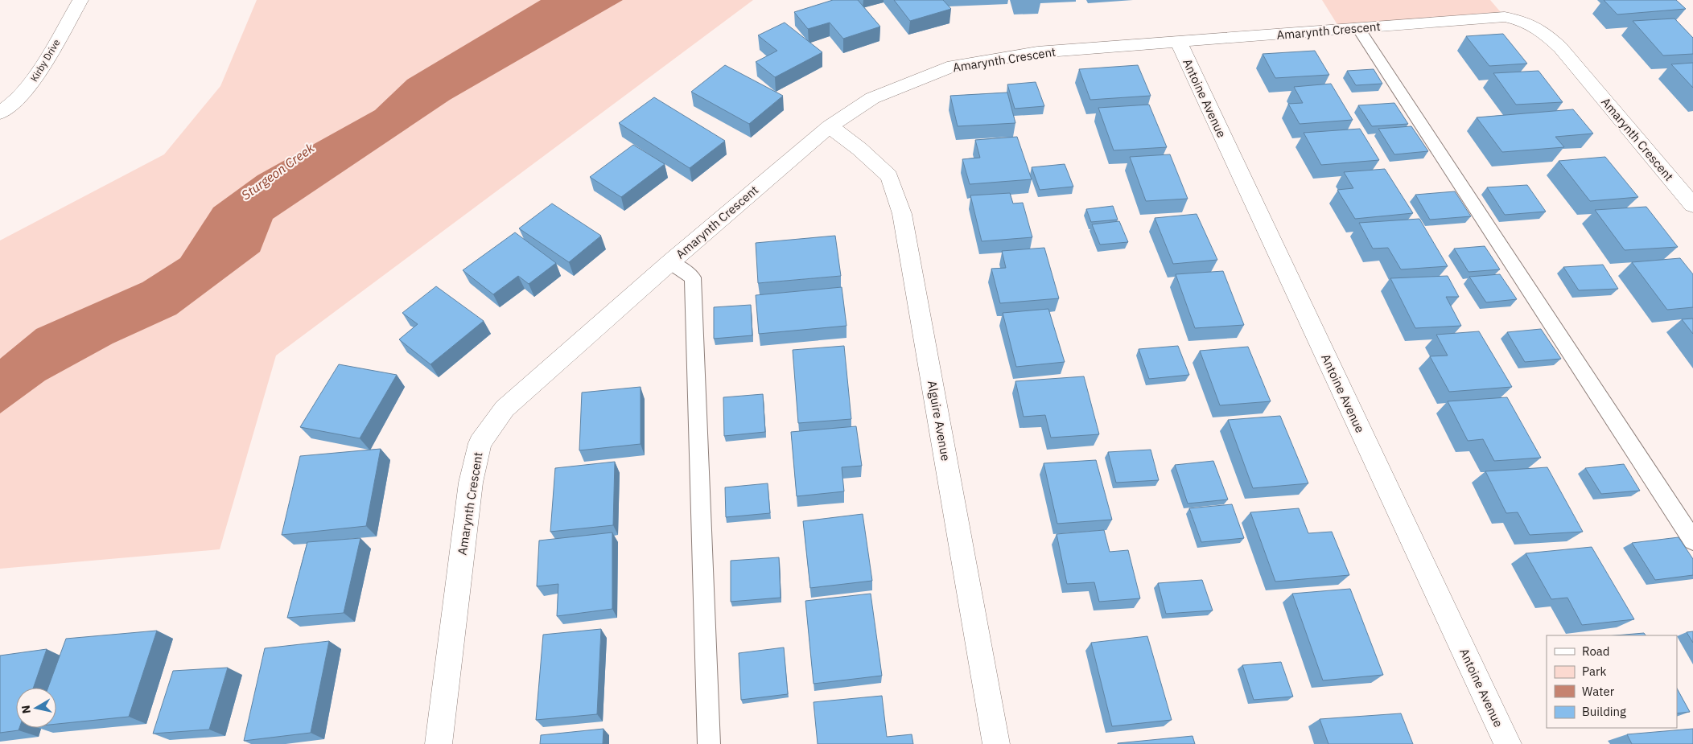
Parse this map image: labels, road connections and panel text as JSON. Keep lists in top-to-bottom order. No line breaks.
{"streets":{"street":["Amarynth Crescent","Kirby Drive","Antoine Avenue","Alguire Avenue"]},"crossings":[["Amarynth Crescent","Antoine Avenue"],["Amarynth Crescent","Alguire Avenue"]],"water":["Sturgeon Creek"],"legend":["Road","Park","Water","Building"],"north":"left"}
